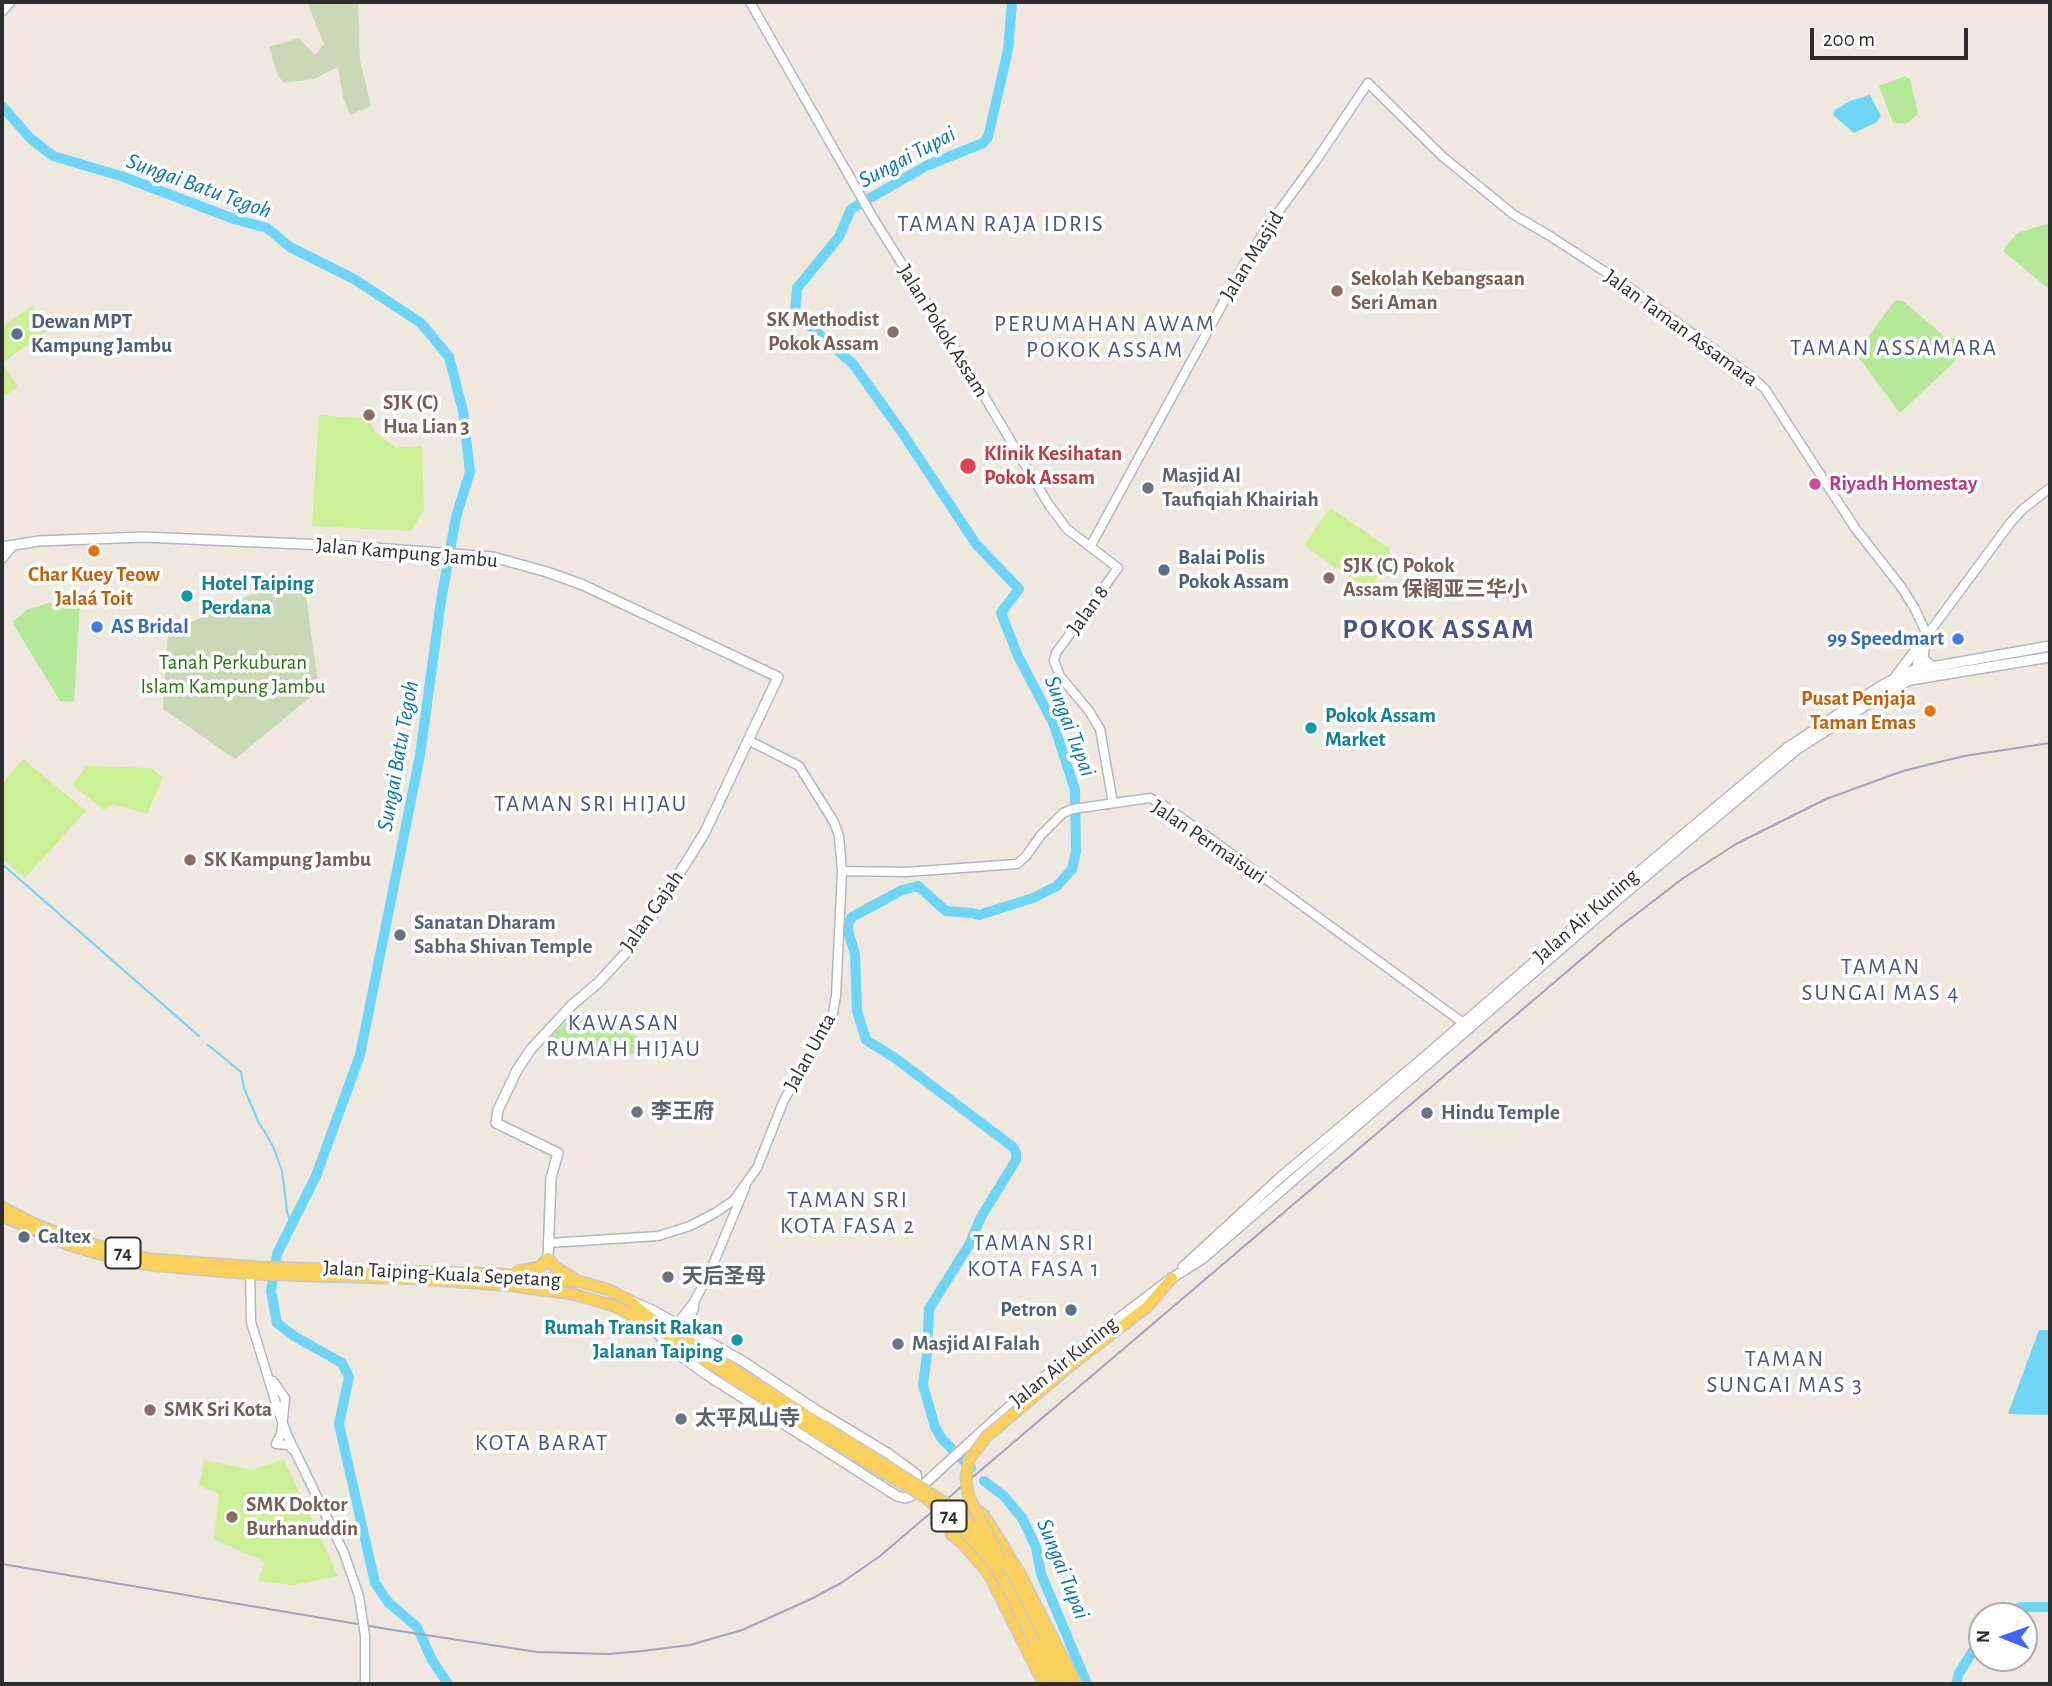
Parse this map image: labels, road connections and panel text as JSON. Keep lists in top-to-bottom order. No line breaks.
{"streets":{"main road":["Jalan Kampung Jambu","Jalan Gajah","Jalan Air Kuning","74","Jalan Taiping-Kuala Sepetang"],"street":["Jalan Masjid","Jalan Taman Assamara","Jalan Pokok Assam","Jalan 8","Jalan Permaisuri","Jalan Unta"]},"crossings":[["Jalan Masjid","Jalan Taman Assamara"],["Jalan Masjid","Jalan Pokok Assam"],["Jalan Pokok Assam","Jalan 8"],["Jalan Kampung Jambu","Jalan Gajah"],["Jalan 8","Jalan Permaisuri"],["Jalan Permaisuri","Jalan Air Kuning"],["Jalan Permaisuri","Jalan Unta"],["Jalan Gajah","Jalan Unta"]],"districts":["TAMAN RAJA IDRIS","PERUMAHAN AWAM POKOK ASSAM","TAMAN ASSAMARA","POKOK ASSAM","TAMAN SRI HIJAU","TAMAN SUNGAI MAS 4","KAWASAN RUMAH HIJAU","TAMAN SRI KOTA FASA 2","TAMAN SRI KOTA FASA 1","TAMAN SUNGAI MAS 3","KOTA BARAT"],"water":["Sungai Tupai","Sungai Batu Tegoh"],"parks":["Tanah Perkuburan Islam Kampung Jambu"],"places":["Sekolah Kebangsaan Seri Aman","SK Methodist Pokok Assam","Dewan MPT Kampung Jambu","SJK (C) Hua Lian 3","Klinik Kesihatan Pokok Assam","Riyadh Homestay","Masjid Al Taufiqiah Khairiah","Char Kuey Teow Jalaá Toit","Balai Polis Pokok Assam","SJK (C) Pokok Assam 保阁亚三华小","Hotel Taiping Perdana","AS Bridal","99 Speedmart","Pusat Penjaja Taman Emas","Pokok Assam Market","SK Kampung Jambu","Sanatan Dharam Sabha Shivan Temple","李王府","Hindu Temple","Caltex","天后圣母","Petron","Rumah Transit Rakan Jalanan Taiping","Masjid Al Falah","SMK Sri Kota","太平风山寺","SMK Doktor Burhanuddin"],"scale_bar":"200 m","north":"left"}
